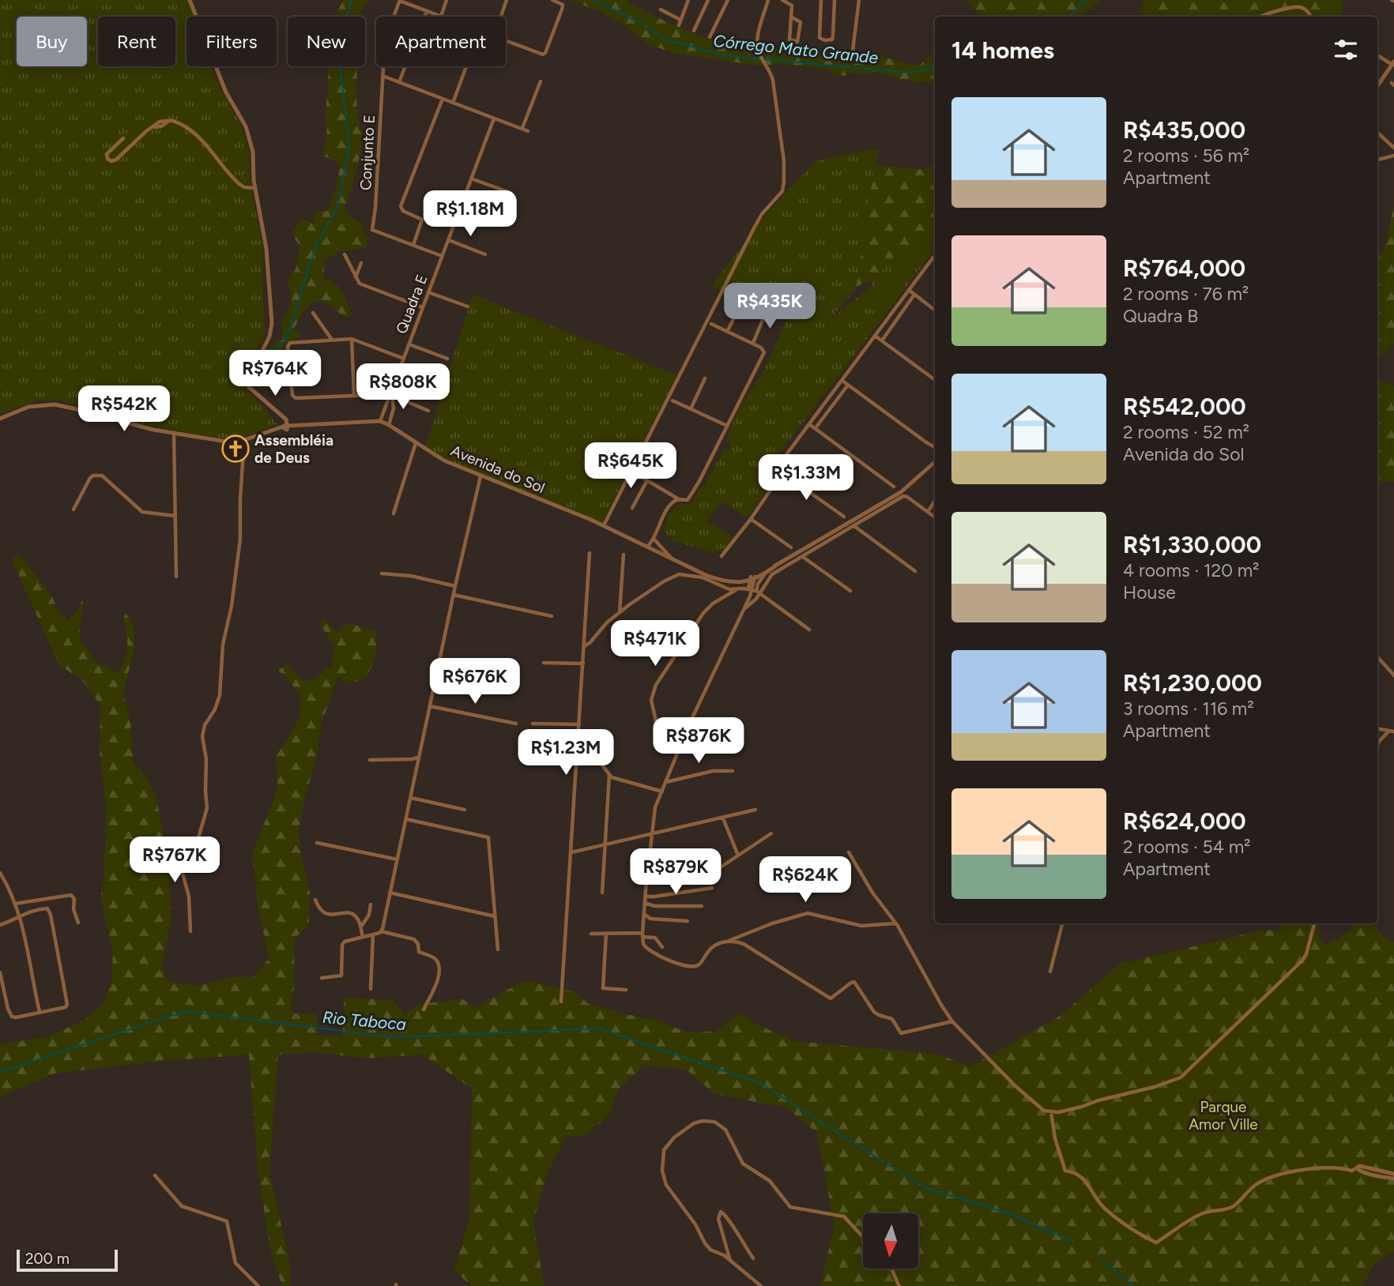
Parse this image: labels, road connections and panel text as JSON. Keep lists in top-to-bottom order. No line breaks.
{"streets":{"street":["Conjunto E","Quadra E","Avenida do Sol"]},"water":["Córrego Mato Grande","Rio Taboca"],"parks":["Parque Amor Ville"],"places":{"church":["Assembléia de Deus"]},"scale_bar":"200 m","north":"bottom","page":{"chip":["Buy","Rent","Filters","New","Apartment"],"heading":"14 homes","list":[{"name":"R$435,000","note":"2 rooms · 56 m² · Apartment"},{"name":"R$764,000","note":"2 rooms · 76 m² · Quadra B"},{"name":"R$542,000","note":"2 rooms · 52 m² · Avenida do Sol"},{"name":"R$1,330,000","note":"4 rooms · 120 m² · House"},{"name":"R$1,230,000","note":"3 rooms · 116 m² · Apartment"},{"name":"R$624,000","note":"2 rooms · 54 m² · Apartment"}],"price":["R$1.18M","R$435K","R$764K","R$808K","R$542K","R$645K","R$1.33M","R$471K","R$676K","R$876K","R$1.23M","R$767K","R$879K","R$624K"],"scale":"200 m"}}
